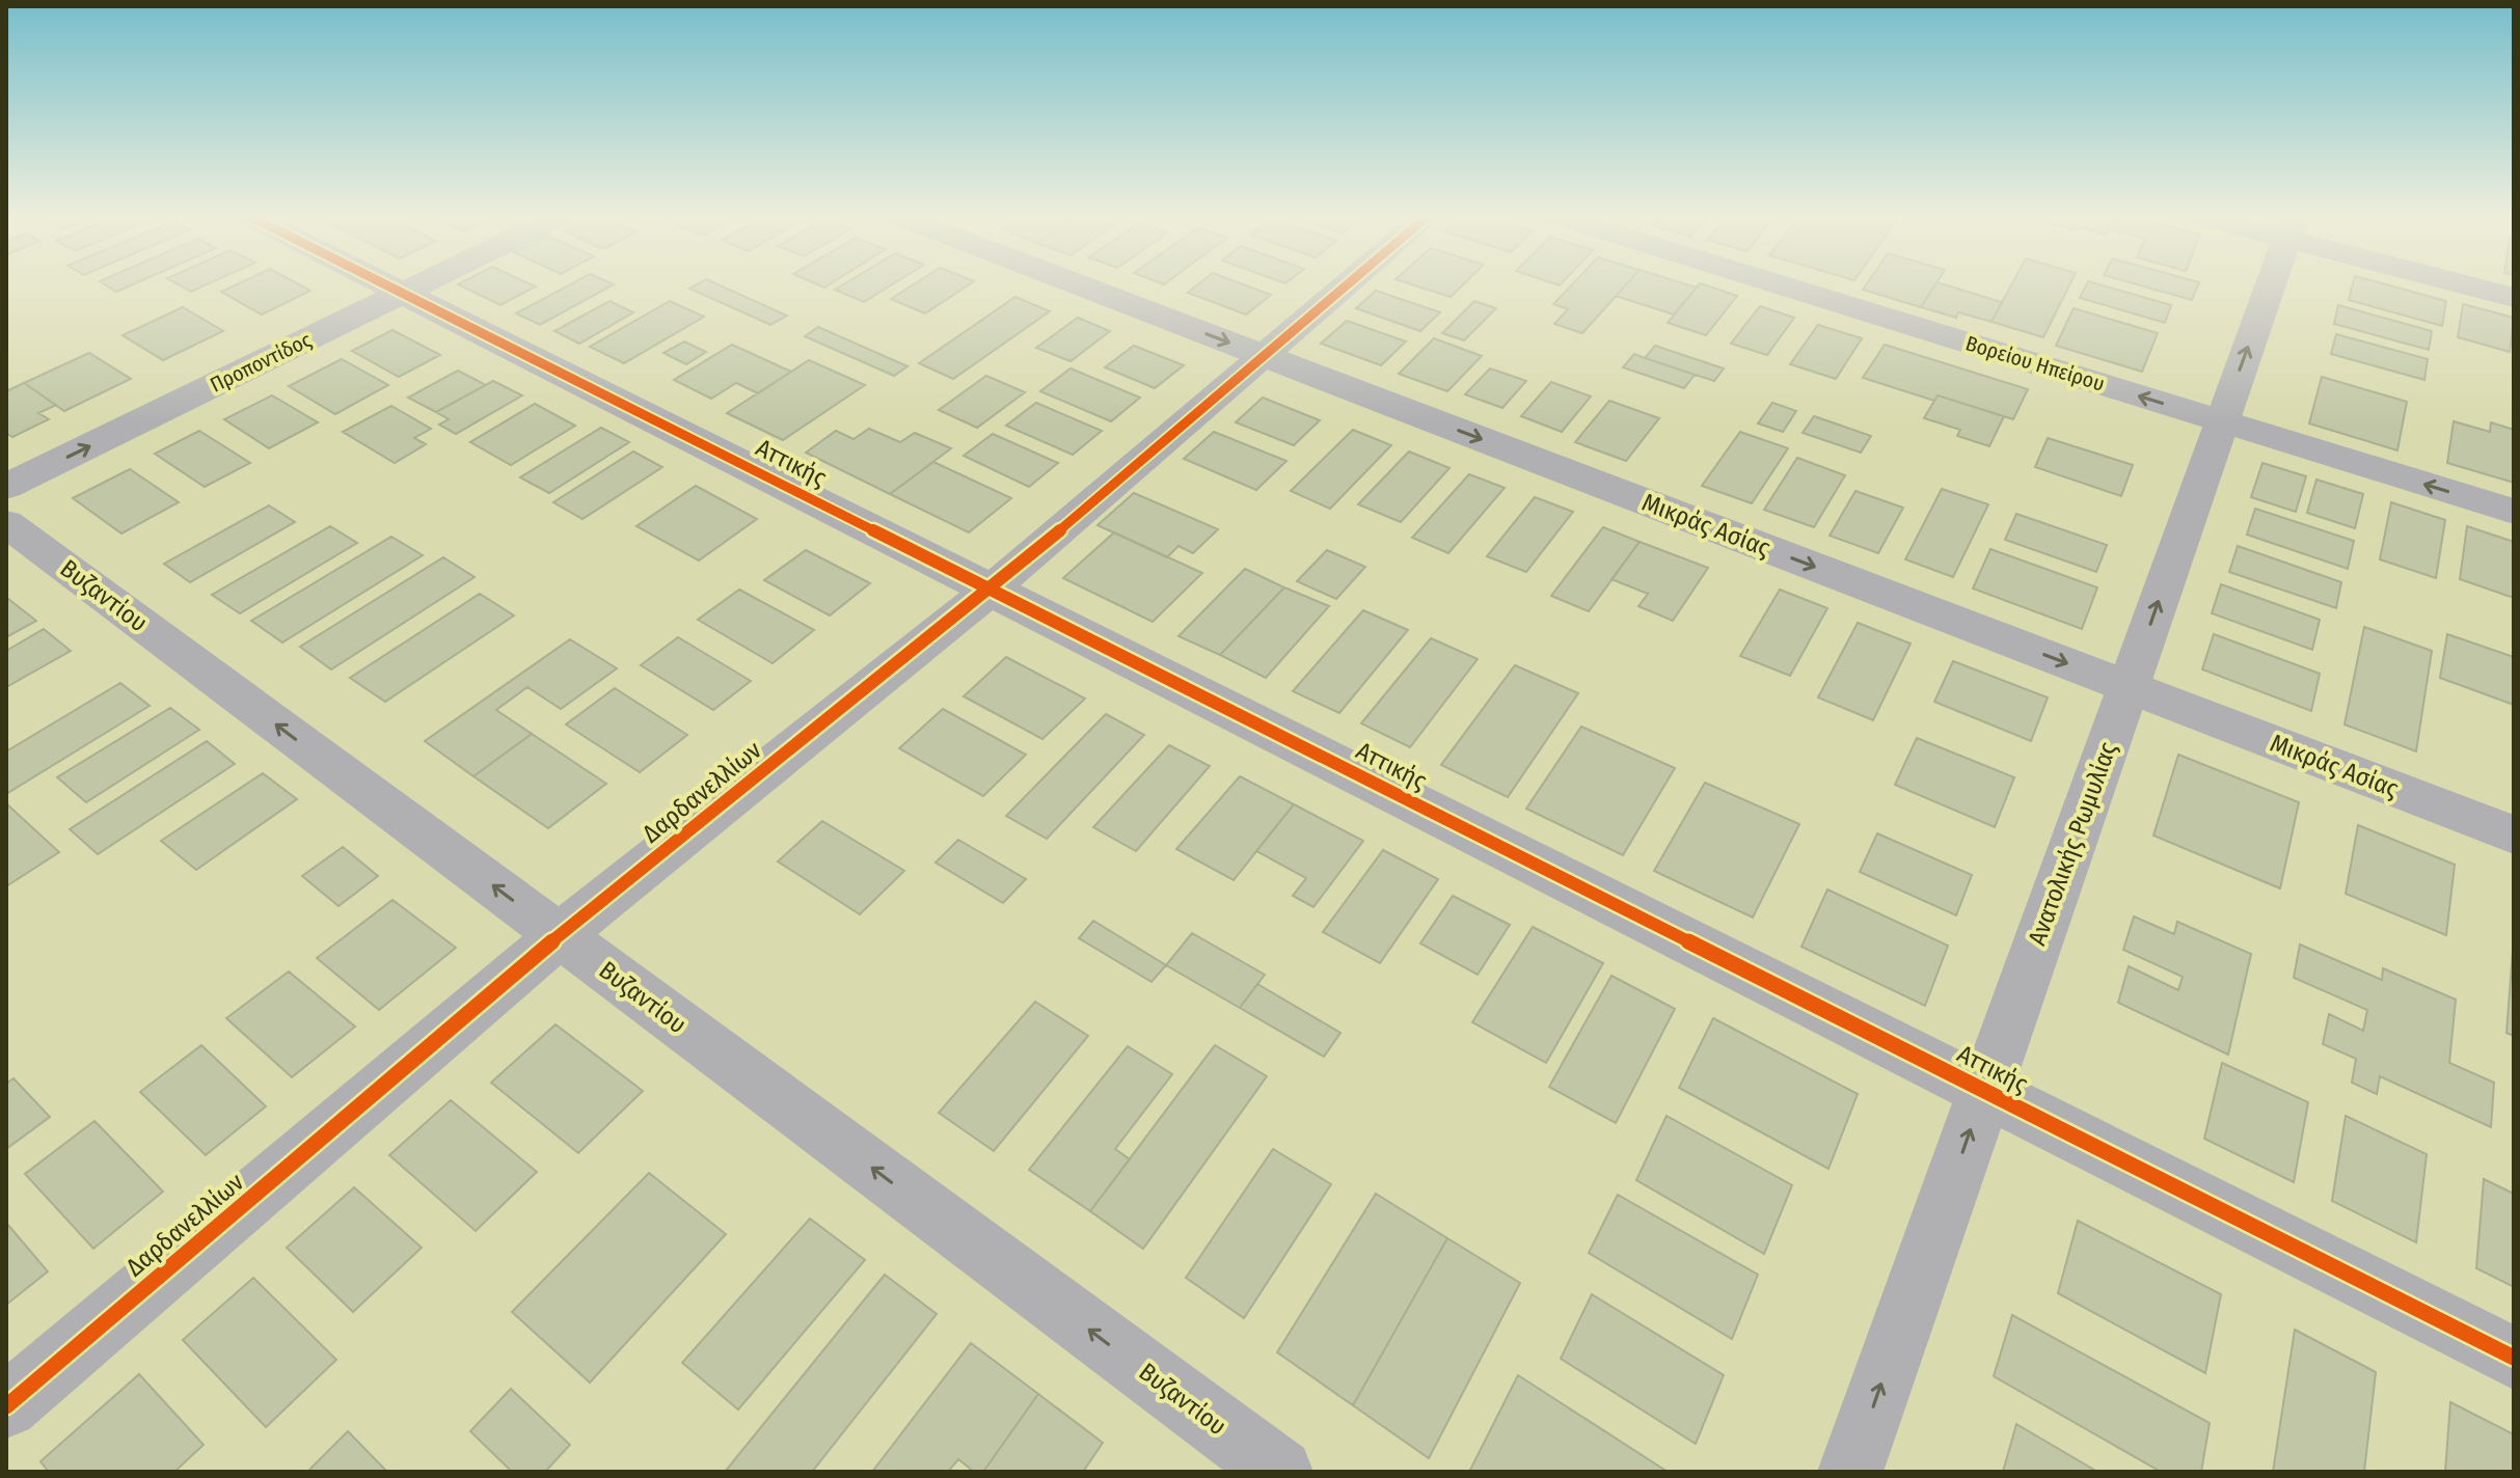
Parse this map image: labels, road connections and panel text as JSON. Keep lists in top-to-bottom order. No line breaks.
{"streets":{"street":["Προποντίδος","Βορείου Ηπείρου","Αττικής","Μικράς Ασίας","Βυζαντίου","Δαρδανελλίων","Ανατολικής Ρωμυλίας"]},"crossings":[["Προποντίδος","Αττικής"],["Βορείου Ηπείρου","Ανατολικής Ρωμυλίας"],["Αττικής","Δαρδανελλίων"],["Αττικής","Ανατολικής Ρωμυλίας"],["Μικράς Ασίας","Δαρδανελλίων"],["Μικράς Ασίας","Ανατολικής Ρωμυλίας"],["Βυζαντίου","Δαρδανελλίων"]],"one_way":["Προποντίδος","Βορείου Ηπείρου","Μικράς Ασίας","Βυζαντίου","Ανατολικής Ρωμυλίας"]}
